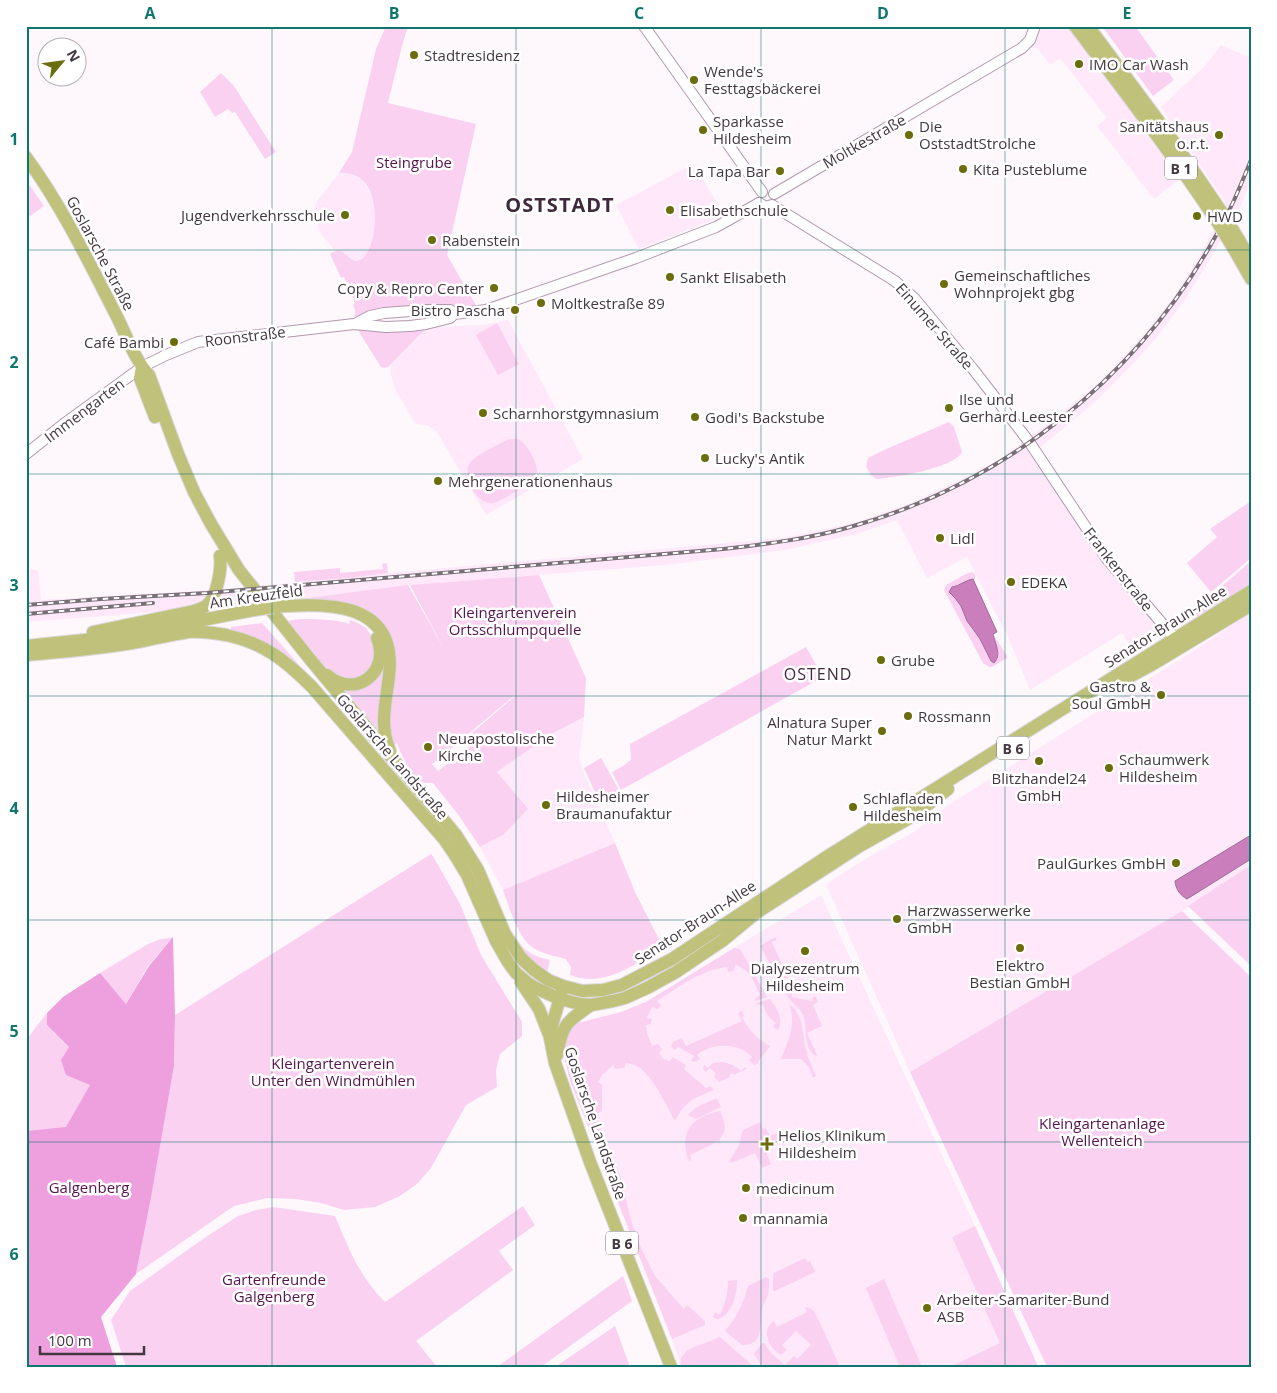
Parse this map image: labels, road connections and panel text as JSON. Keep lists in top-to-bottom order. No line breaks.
{"streets":{"main road":["B 1","Goslarsche Straße","Am Kreuzfeld","Senator-Braun-Allee","B 6","Goslarsche Landstraße"],"street":["Moltkestraße","Einumer Straße","Roonstraße","Immengarten","Frankenstraße"]},"crossings":[["Moltkestraße","Einumer Straße"],["Goslarsche Straße","Roonstraße"],["Goslarsche Straße","Immengarten"],["Einumer Straße","Frankenstraße"],["Roonstraße","Immengarten"],["Frankenstraße","Senator-Braun-Allee"],["Am Kreuzfeld","Goslarsche Landstraße"],["Senator-Braun-Allee","B 6"],["Senator-Braun-Allee","Goslarsche Landstraße"],["B 6","Goslarsche Landstraße"]],"districts":["OSTSTADT","OSTEND"],"parks":["Steingrube","Kleingartenverein Ortsschlumpquelle","Kleingartenverein Unter den Windmühlen","Kleingartenanlage Wellenteich","Galgenberg","Gartenfreunde Galgenberg"],"places":{"other":["Stadtresidenz","IMO Car Wash","Wende's Festtagsbäckerei","Sparkasse Hildesheim","Die OststadtStrolche","Sanitätshaus o.r.t.","Kita Pusteblume","La Tapa Bar","Elisabethschule","Jugendverkehrsschule","HWD","Rabenstein","Sankt Elisabeth","Gemeinschaftliches Wohnprojekt gbg","Copy & Repro Center","Moltkestraße 89","Bistro Pascha","Café Bambi","Ilse und Gerhard Leester","Scharnhorstgymnasium","Godi's Backstube","Lucky's Antik","Mehrgenerationenhaus","Lidl","EDEKA","Grube","Gastro & Soul GmbH","Rossmann","Alnatura Super Natur Markt","Neuapostolische Kirche","Blitzhandel24 GmbH","Schaumwerk Hildesheim","Hildesheimer Braumanufaktur","Schlafladen Hildesheim","PaulGurkes GmbH","Harzwasserwerke GmbH","Elektro Bestian GmbH","Dialysezentrum Hildesheim","medicinum","mannamia","Arbeiter-Samariter-Bund ASB"],"health":["Helios Klinikum Hildesheim"]},"scale_bar":"100 m","north":"top right","grid":{"columns":["A","B","C","D","E"],"rows":["1","2","3","4","5","6"]}}
